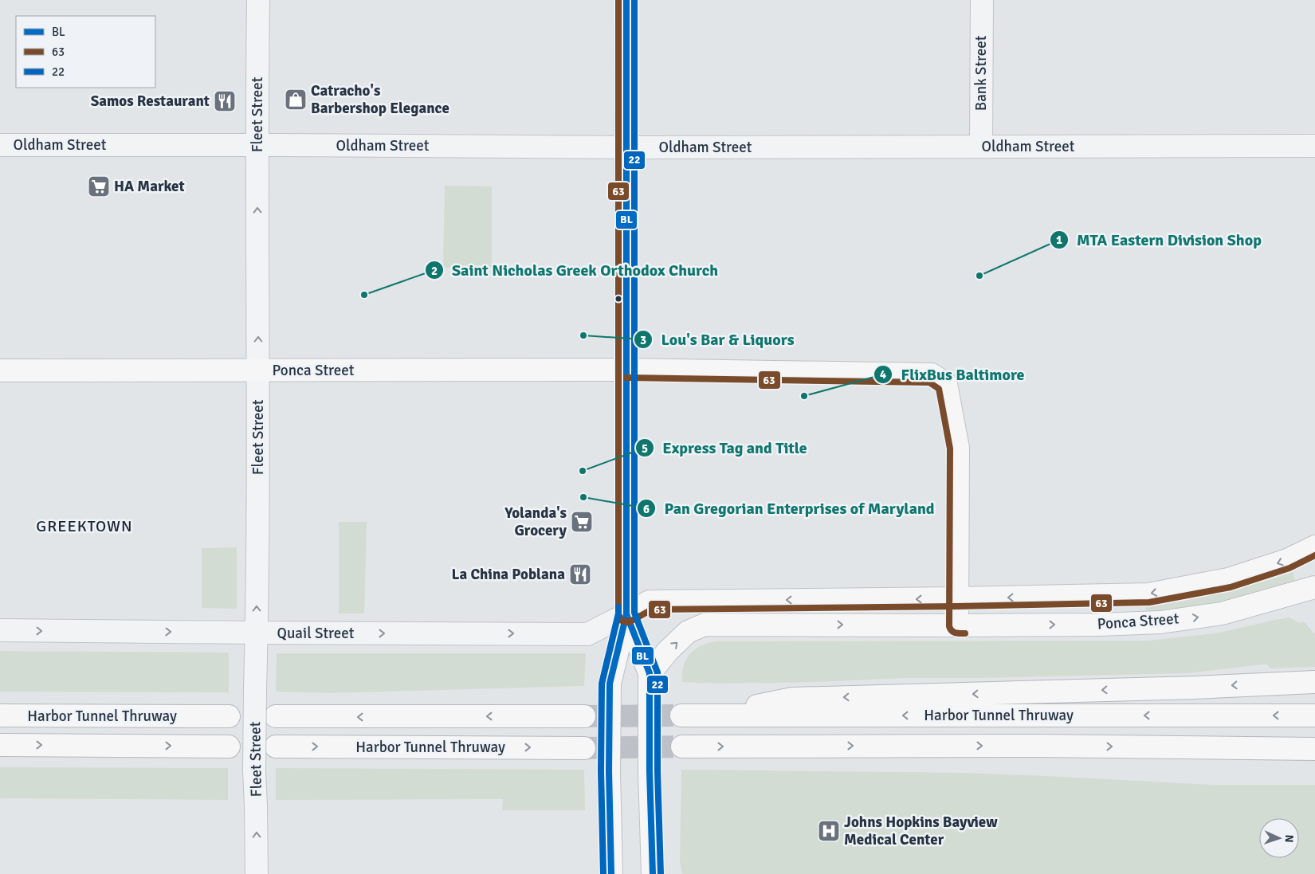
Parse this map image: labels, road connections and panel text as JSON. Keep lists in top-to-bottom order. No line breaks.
{"streets":{"main road":["Ponca Street","Harbor Tunnel Thruway"],"street":["Bank Street","Fleet Street","Oldham Street","Quail Street"]},"crossings":[["Bank Street","Oldham Street"],["Fleet Street","Oldham Street"],["Fleet Street","Ponca Street"],["Fleet Street","Quail Street"],["Ponca Street","Quail Street"]],"one_way":["Fleet Street","Quail Street"],"districts":["GREEKTOWN"],"places":{"shop":["Catracho's Barbershop Elegance"],"restaurant":["Samos Restaurant","La China Poblana"],"supermarket":["HA Market","Yolanda's Grocery"],"other":["MTA Eastern Division Shop","Saint Nicholas Greek Orthodox Church","Lou's Bar & Liquors","FlixBus Baltimore","Express Tag and Title","Pan Gregorian Enterprises of Maryland"],"hospital":["Johns Hopkins Bayview Medical Center"]},"lines":["transit line BL","transit line 63","transit line 22"],"legend":["BL","63","22"],"north":"right"}
